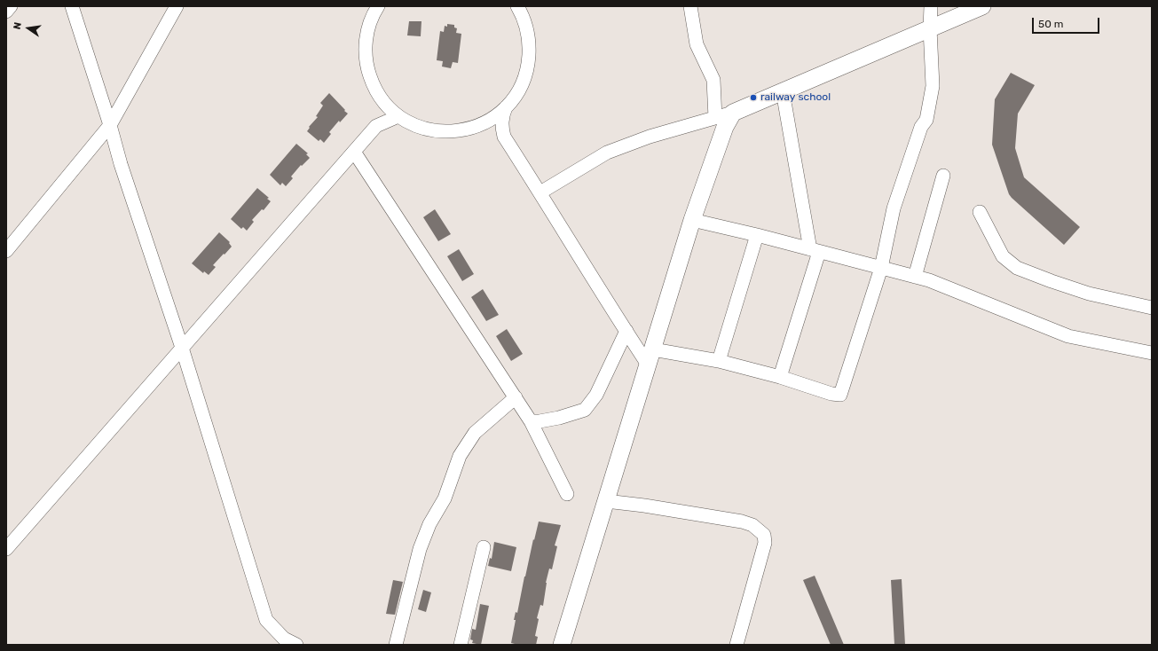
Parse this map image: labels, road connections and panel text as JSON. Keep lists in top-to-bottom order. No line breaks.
{"places":["railway school"],"scale_bar":"50 m","north":"left"}
